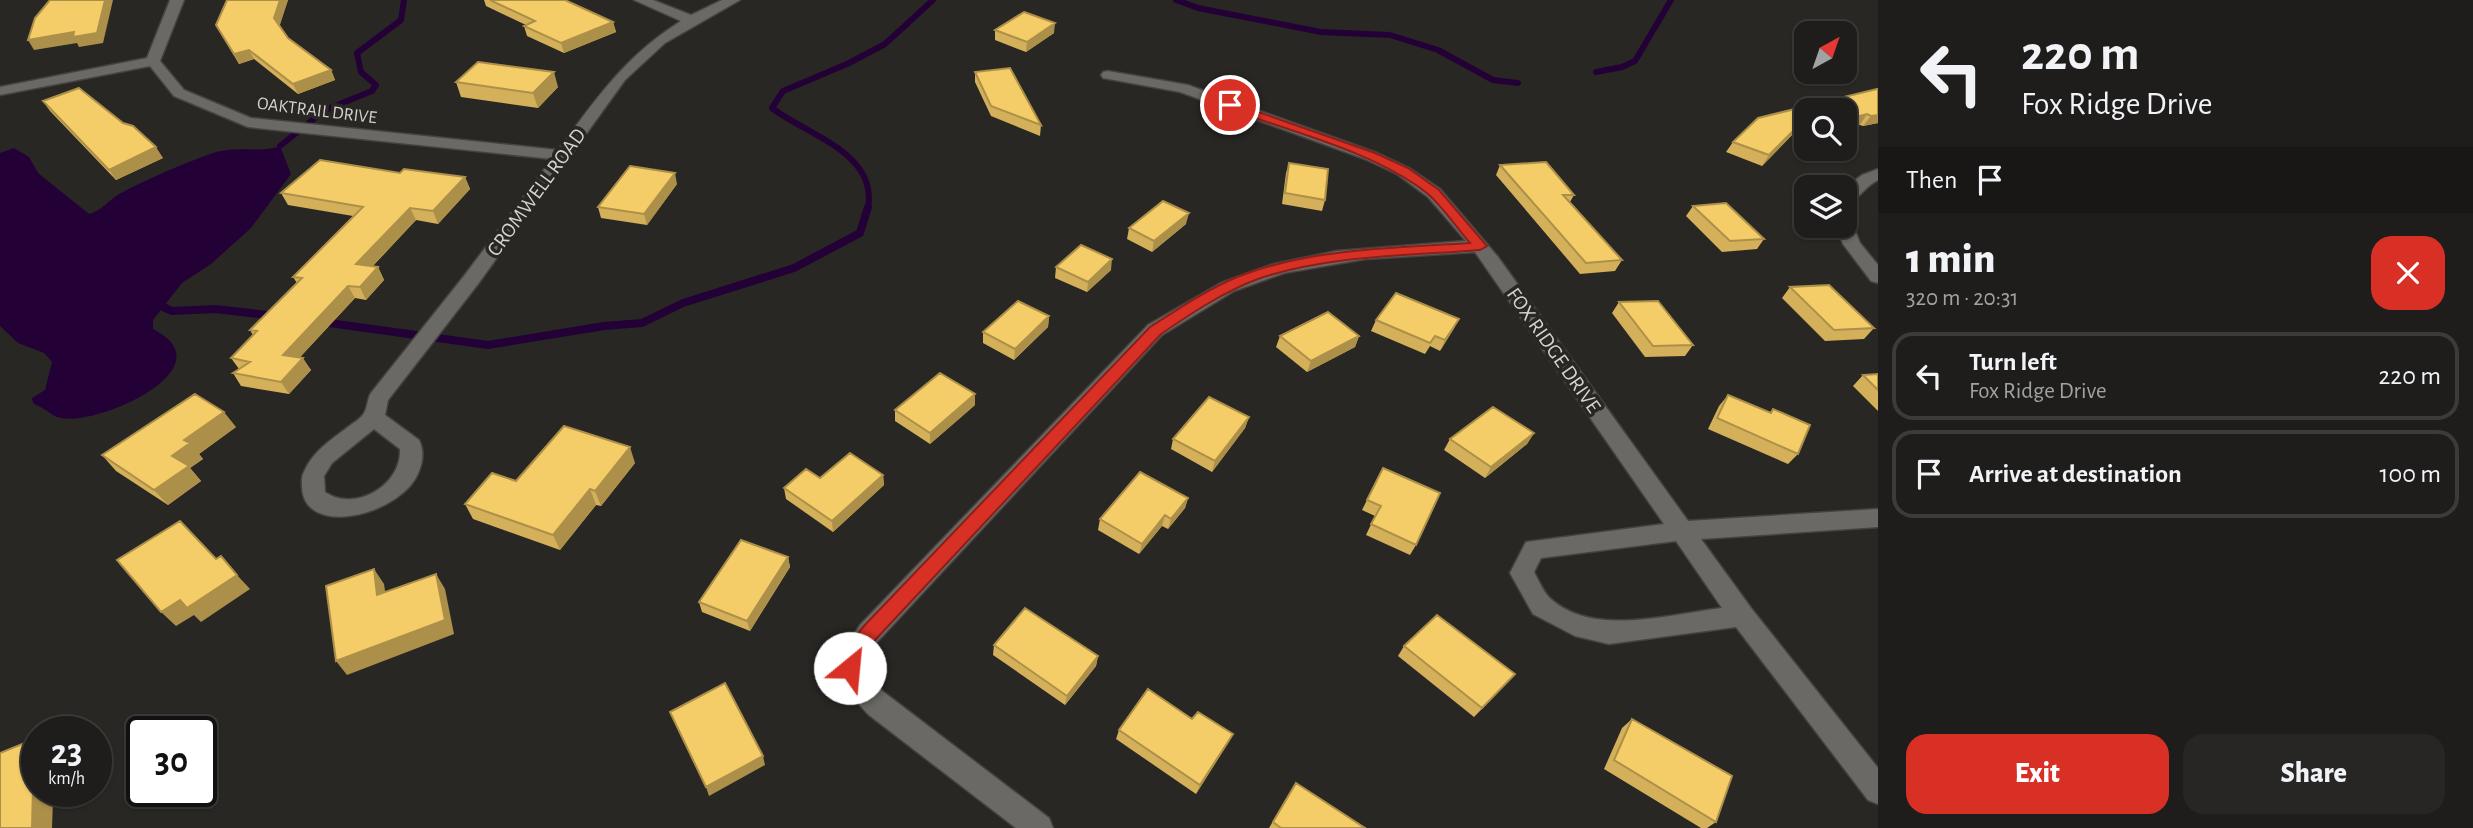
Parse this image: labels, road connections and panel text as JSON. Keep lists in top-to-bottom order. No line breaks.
{"streets":{"street":["OAKTRAIL DRIVE","CROMWELL ROAD","FOX RIDGE DRIVE"]},"crossings":[["OAKTRAIL DRIVE","CROMWELL ROAD"]],"north":"top right","page":{"turn":["220 m","Fox Ridge Drive"],"then":"Then","heading":["1 min","320 m · 20:31"],"list":[{"name":"Turn left","note":"Fox Ridge Drive","value":"220 m"},{"name":"Arrive at destination","value":"100 m"}],"speed":"23 km/h","limit":"30","buttons":["Exit","Share"]}}
